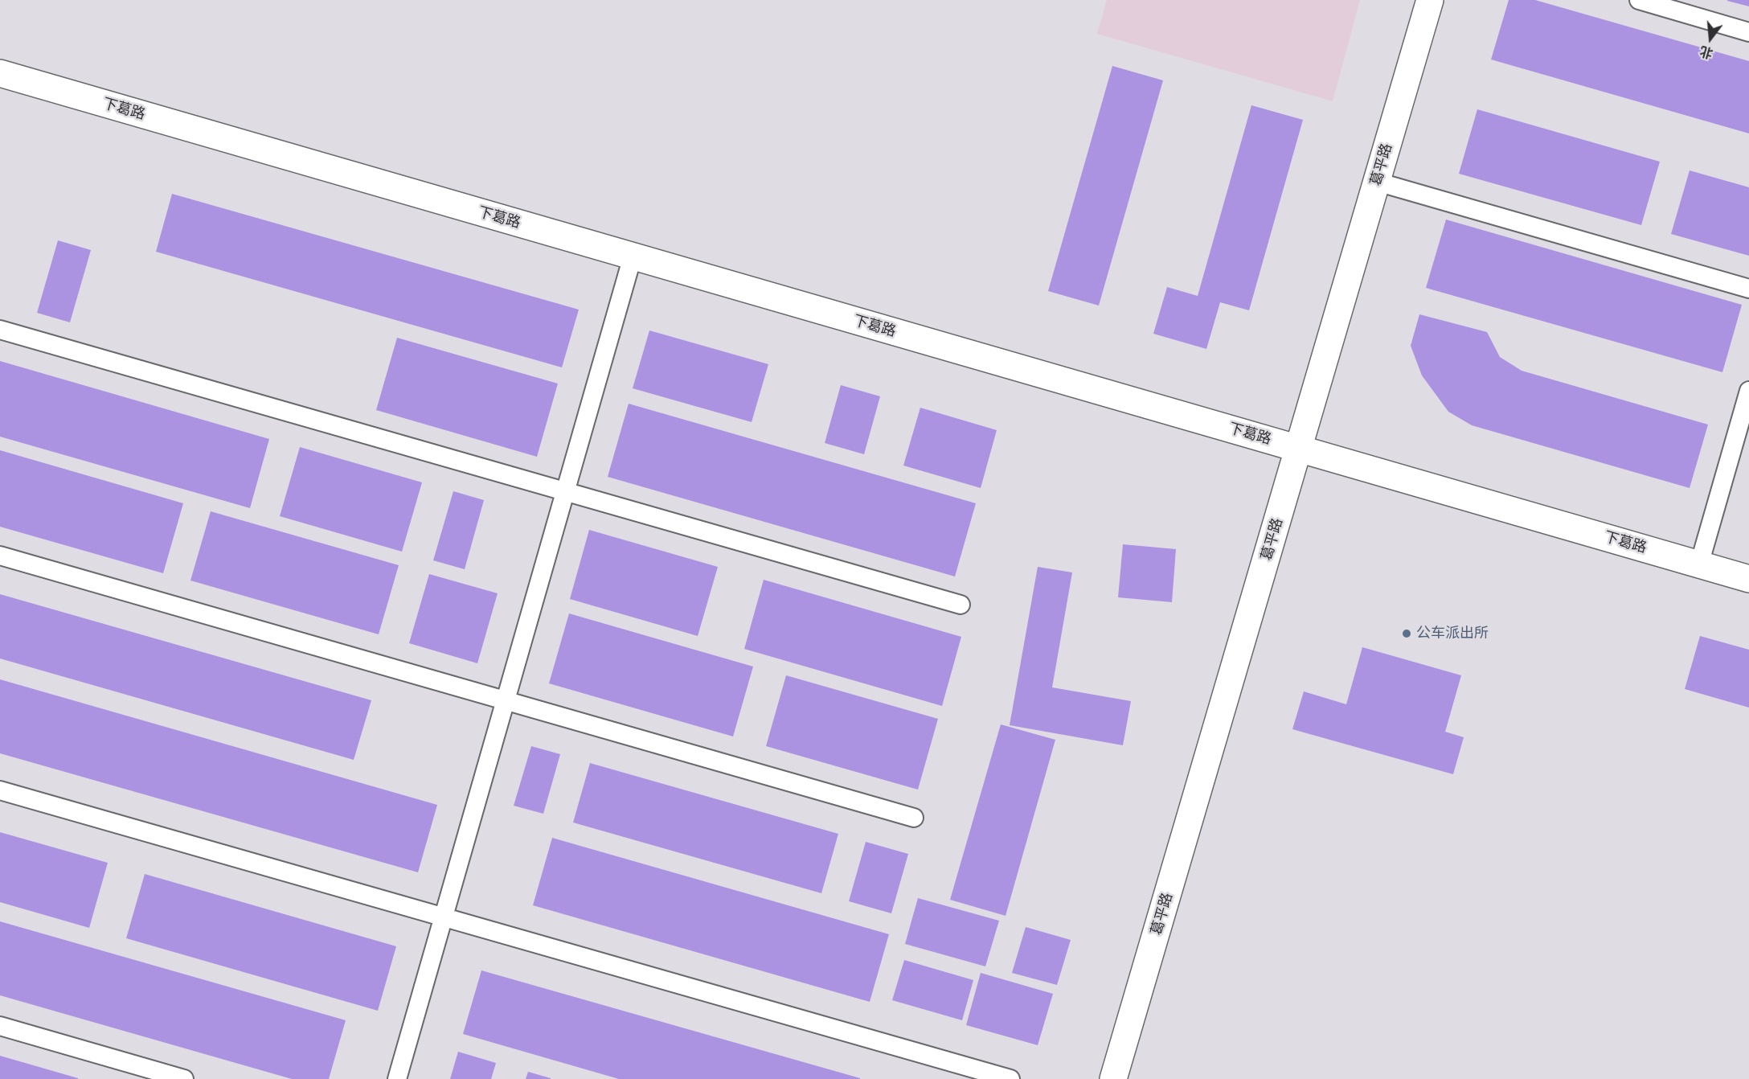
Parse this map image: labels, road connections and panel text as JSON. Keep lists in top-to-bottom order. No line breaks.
{"streets":{"street":["下葛路","葛平路"]},"crossings":[["下葛路","葛平路"]],"places":["公车派出所"],"north":"bottom"}
